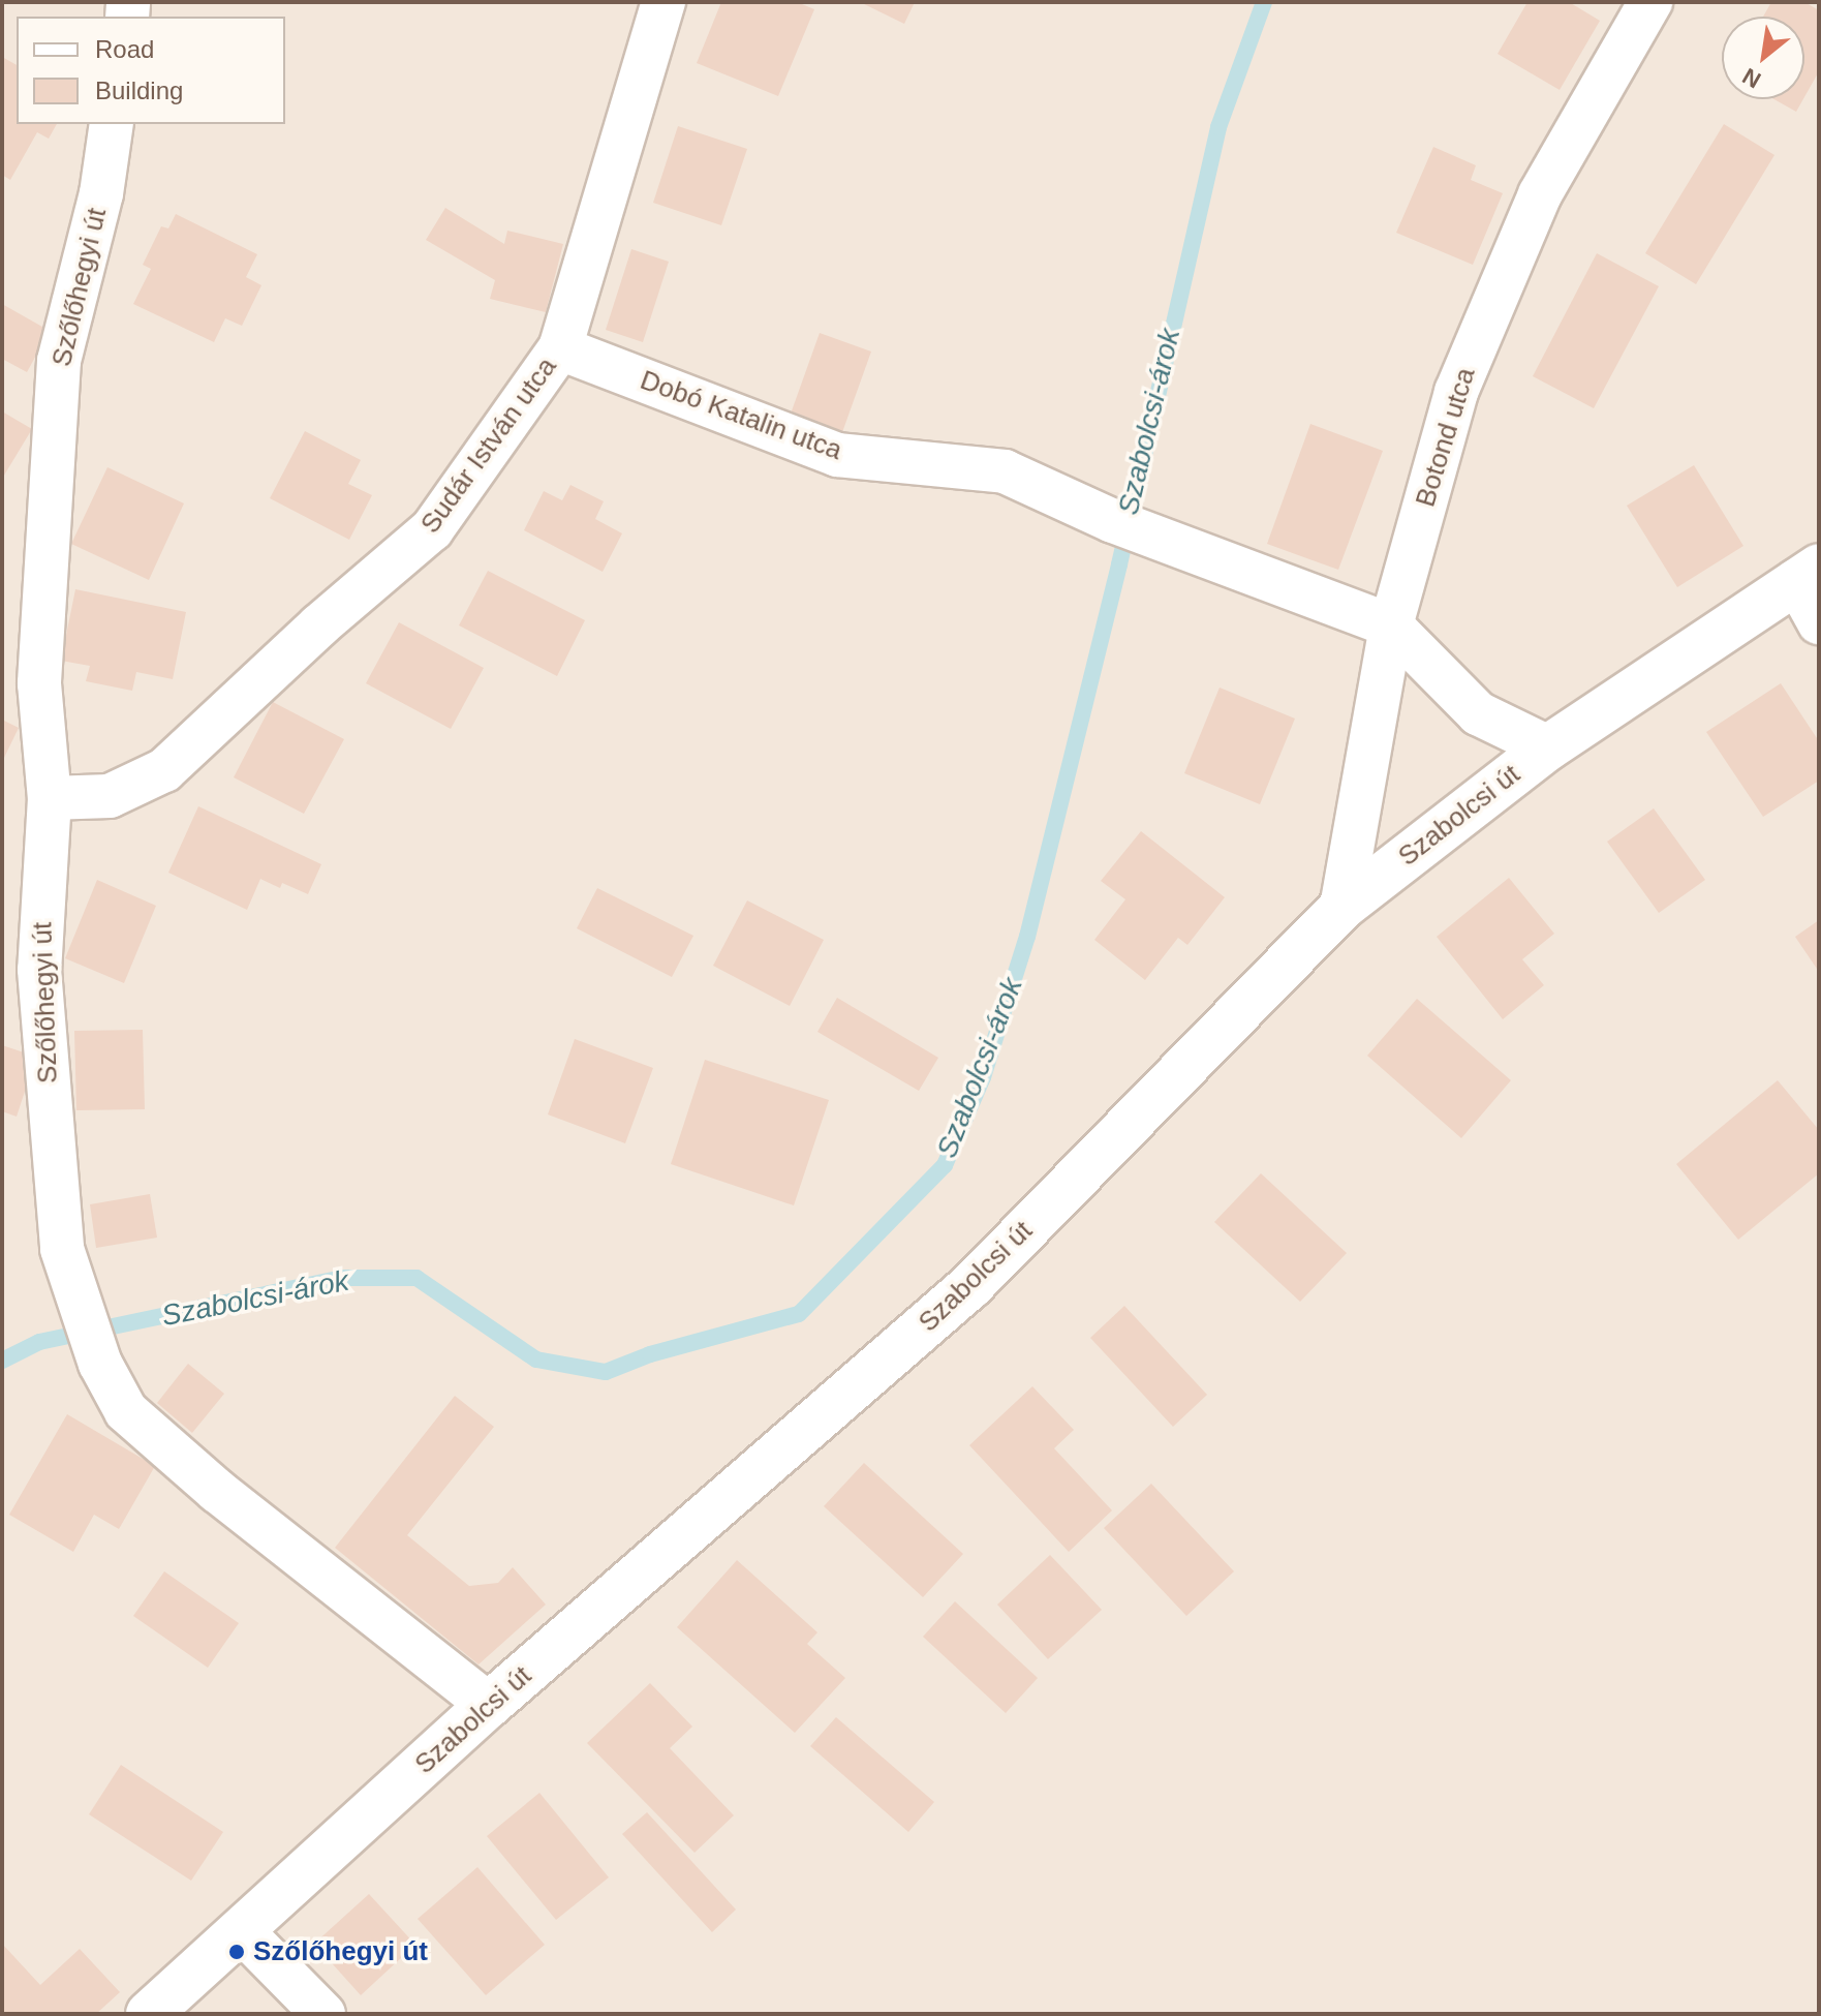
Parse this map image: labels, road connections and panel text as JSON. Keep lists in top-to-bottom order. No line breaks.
{"streets":{"street":["Szőlőhegyi út","Dobó Katalin utca","Botond utca","Sudár István utca","Szabolcsi út"]},"crossings":[["Szőlőhegyi út","Sudár István utca"],["Szőlőhegyi út","Szabolcsi út"],["Dobó Katalin utca","Botond utca"],["Dobó Katalin utca","Sudár István utca"],["Botond utca","Szabolcsi út"]],"water":["Szabolcsi-árok"],"places":["Szőlőhegyi út"],"legend":["Road","Building"],"north":"bottom left"}
